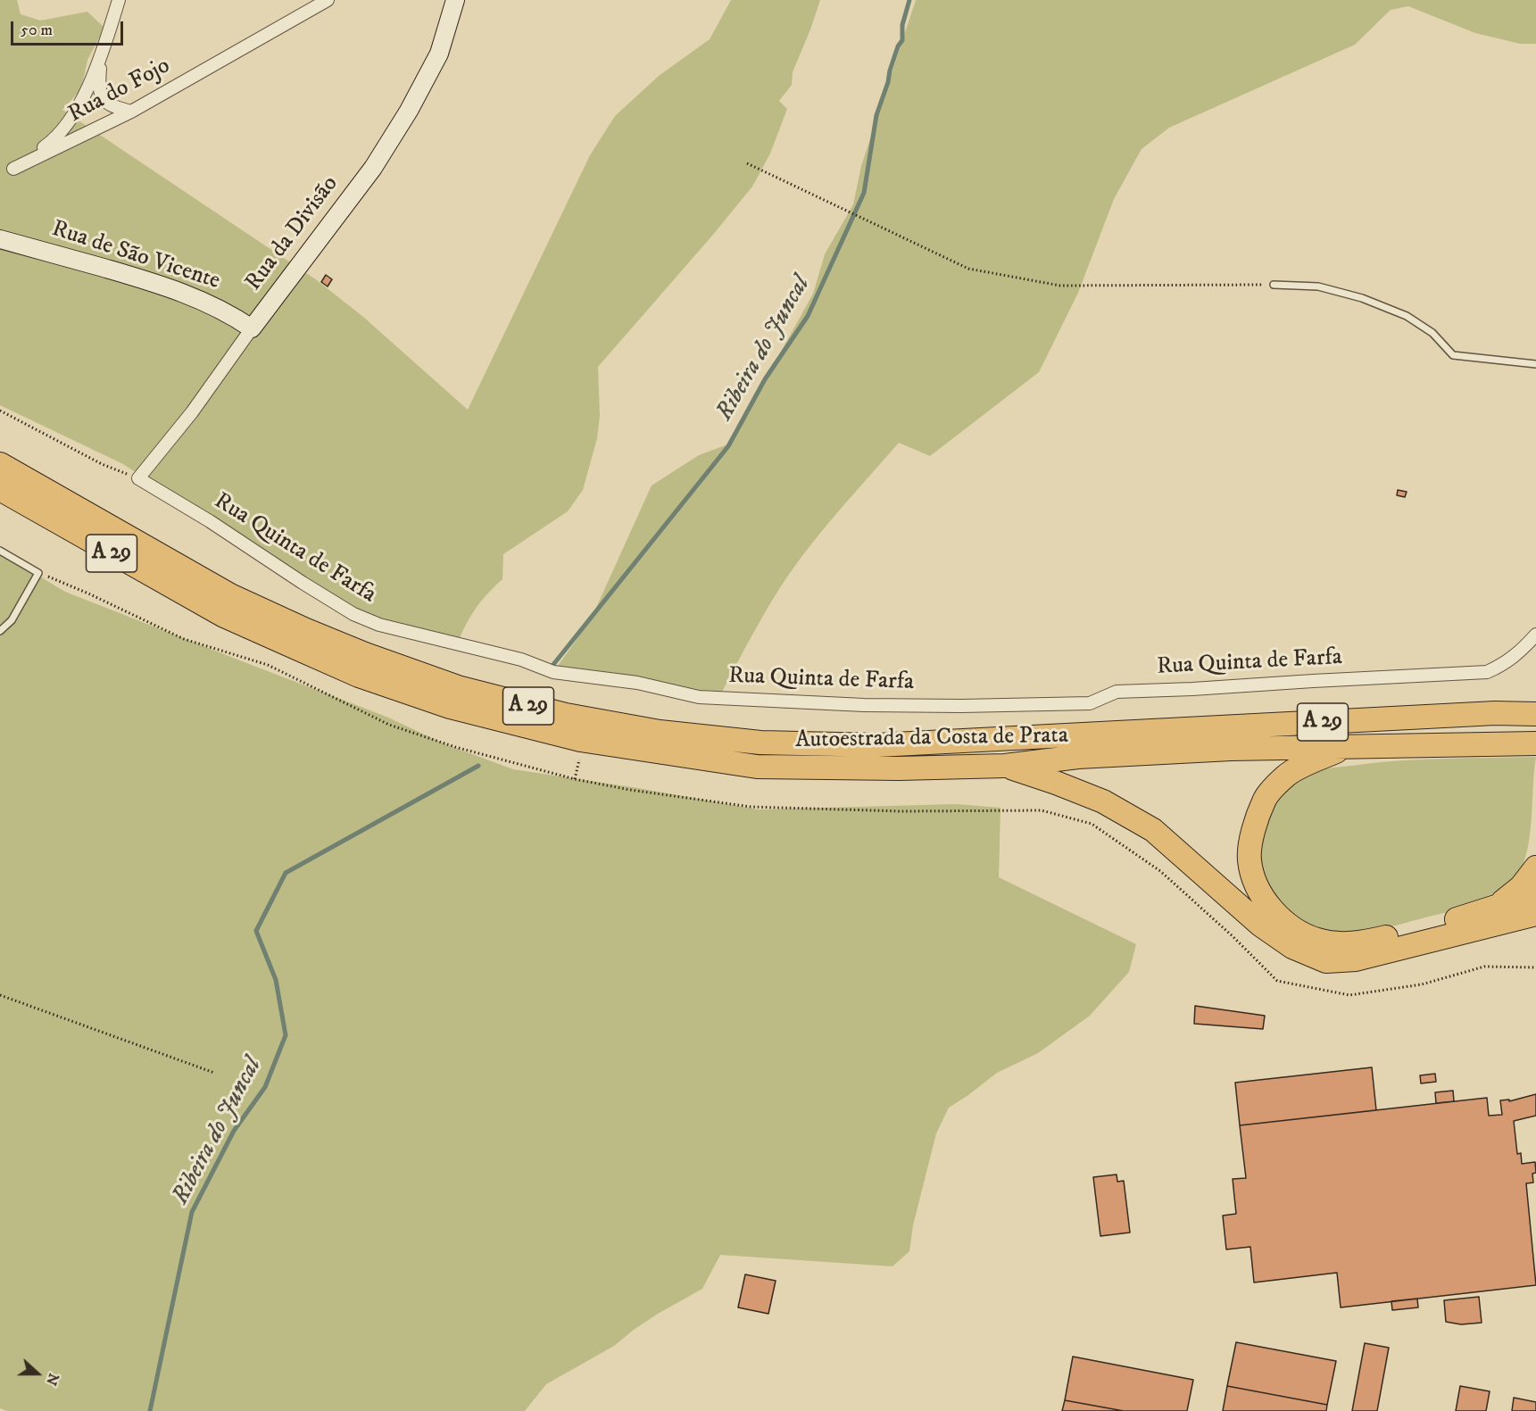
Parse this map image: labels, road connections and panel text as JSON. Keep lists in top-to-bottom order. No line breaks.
{"streets":{"highway":["A 29","Autoestrada da Costa de Prata"],"street":["Rua do Fojo","Rua da Divisão","Rua de São Vicente","Rua Quinta de Farfa"]},"crossings":[["Rua da Divisão","Rua de São Vicente"],["Rua da Divisão","Rua Quinta de Farfa"]],"water":["Ribeira do Juncal"],"scale_bar":"50 m","north":"right"}
